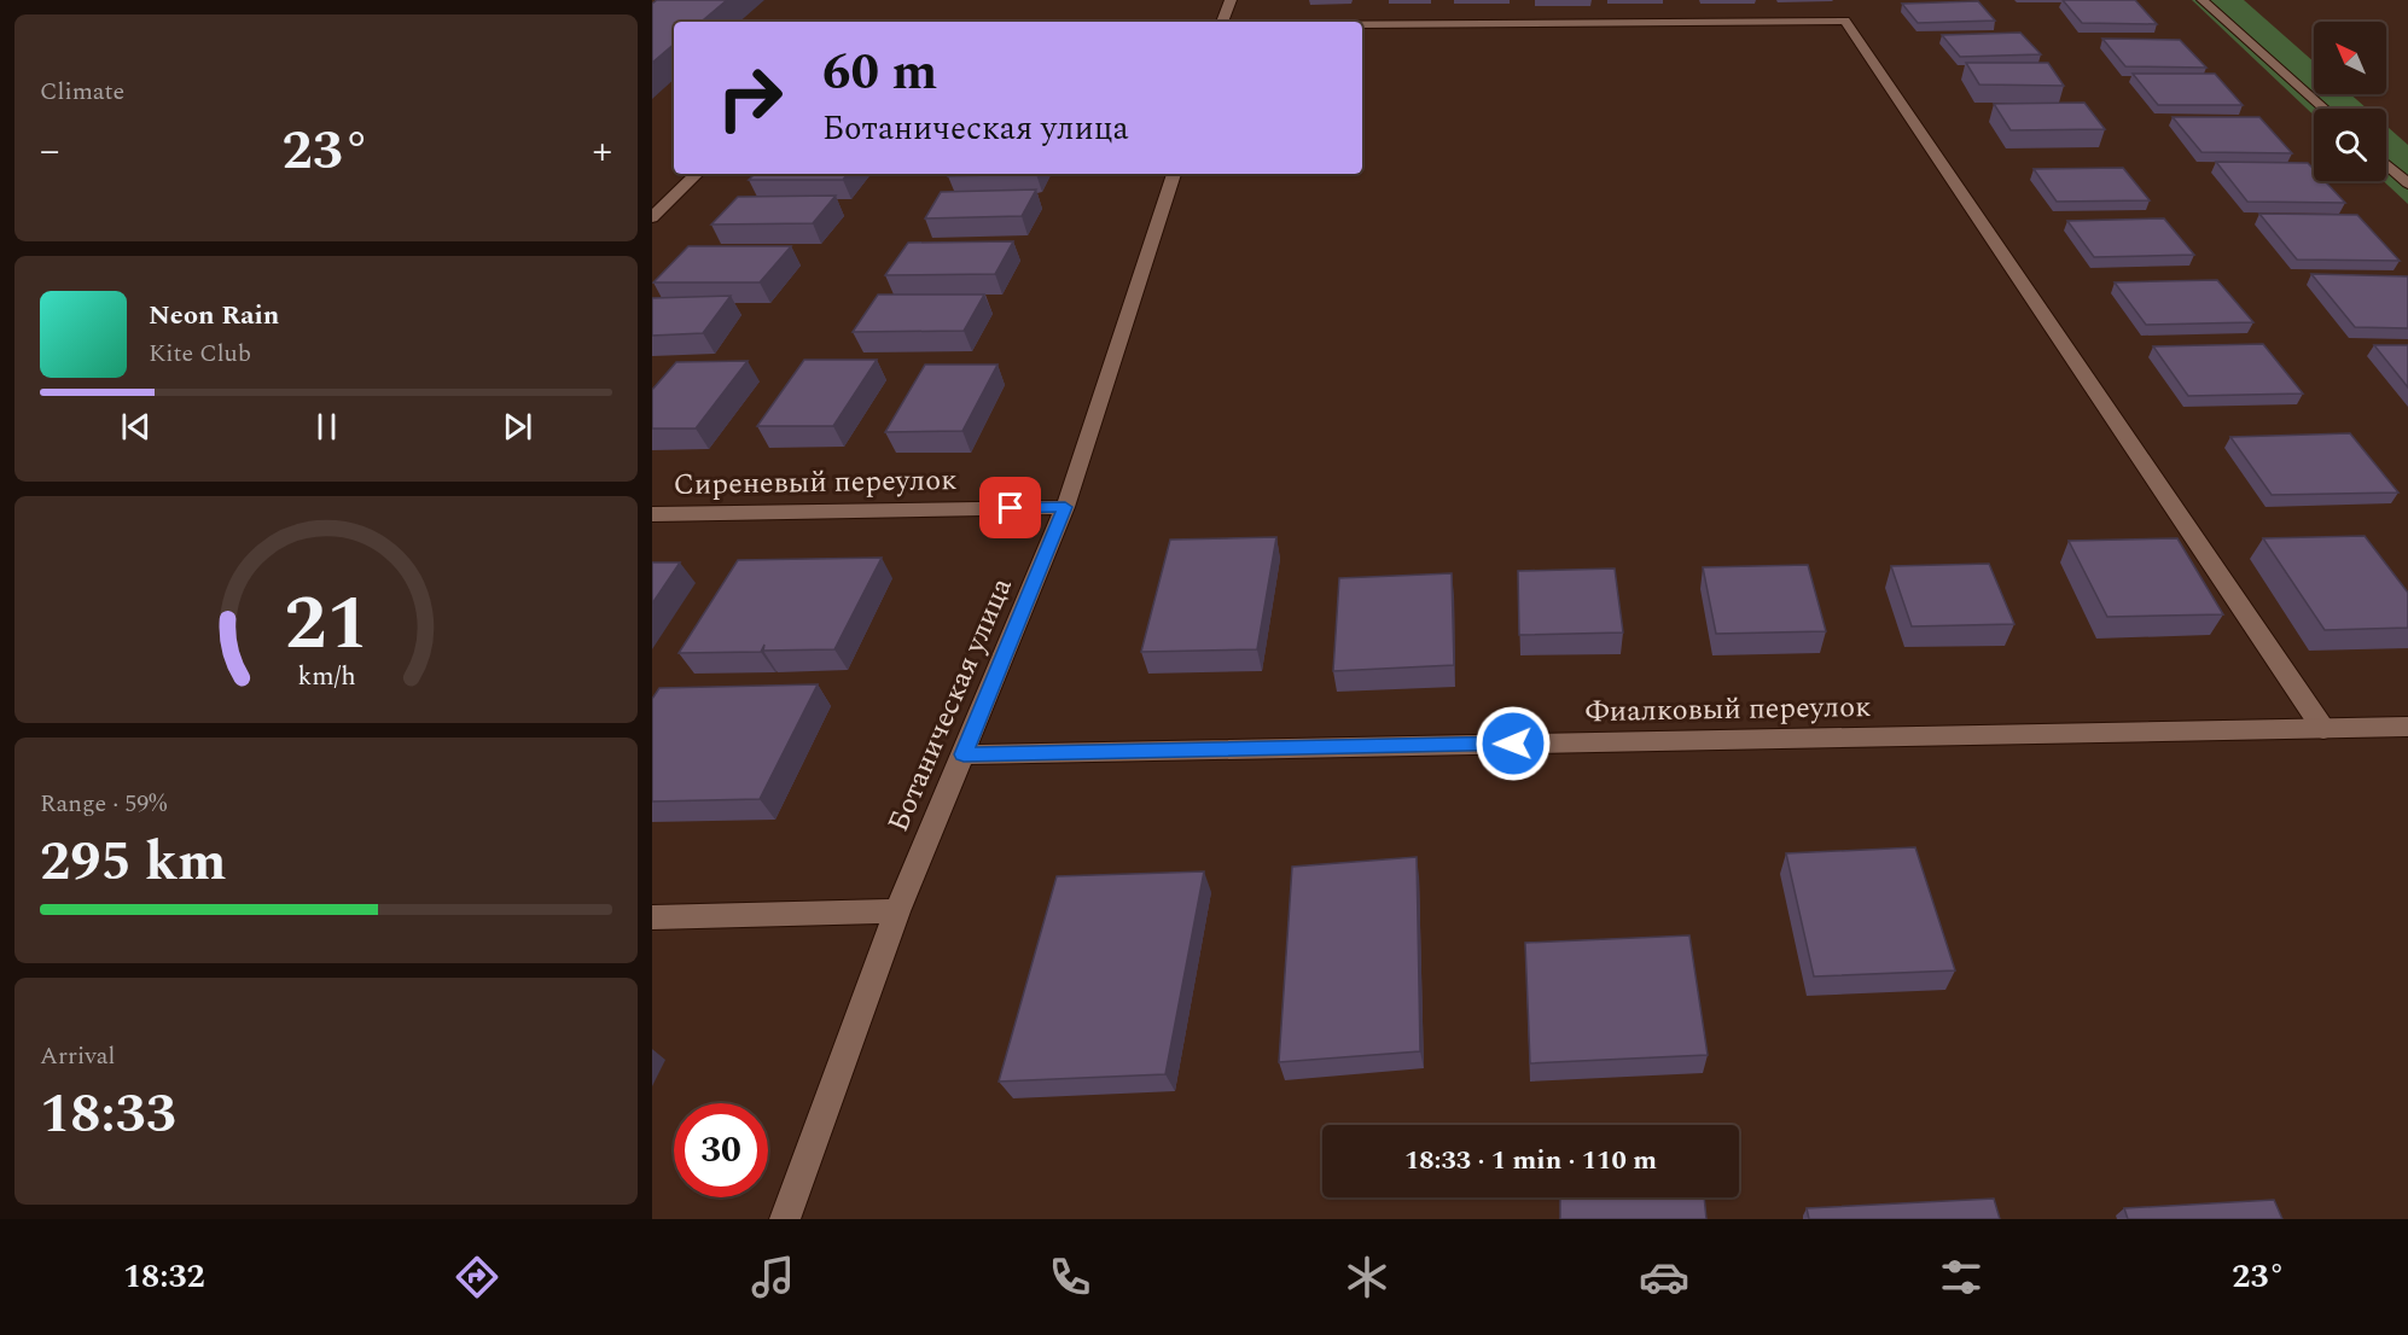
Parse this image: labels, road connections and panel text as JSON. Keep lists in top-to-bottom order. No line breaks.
{"streets":{"street":["Сиреневый переулок","Ботаническая улица","Фиалковый переулок"]},"crossings":[["Сиреневый переулок","Ботаническая улица"],["Ботаническая улица","Фиалковый переулок"]],"north":"top left","page":{"tile":["Climate",["Range · 59%","295 km"],["Arrival","18:33"]],"turn":["60 m","Ботаническая улица"],"heat":["−","23°","+"],"song":["Neon Rain","Kite Club"],"limit":"30","trip":"18:33 · 1 min · 110 m","tabs":["18:32","23°"],"gauge":["21","km/h"]}}
